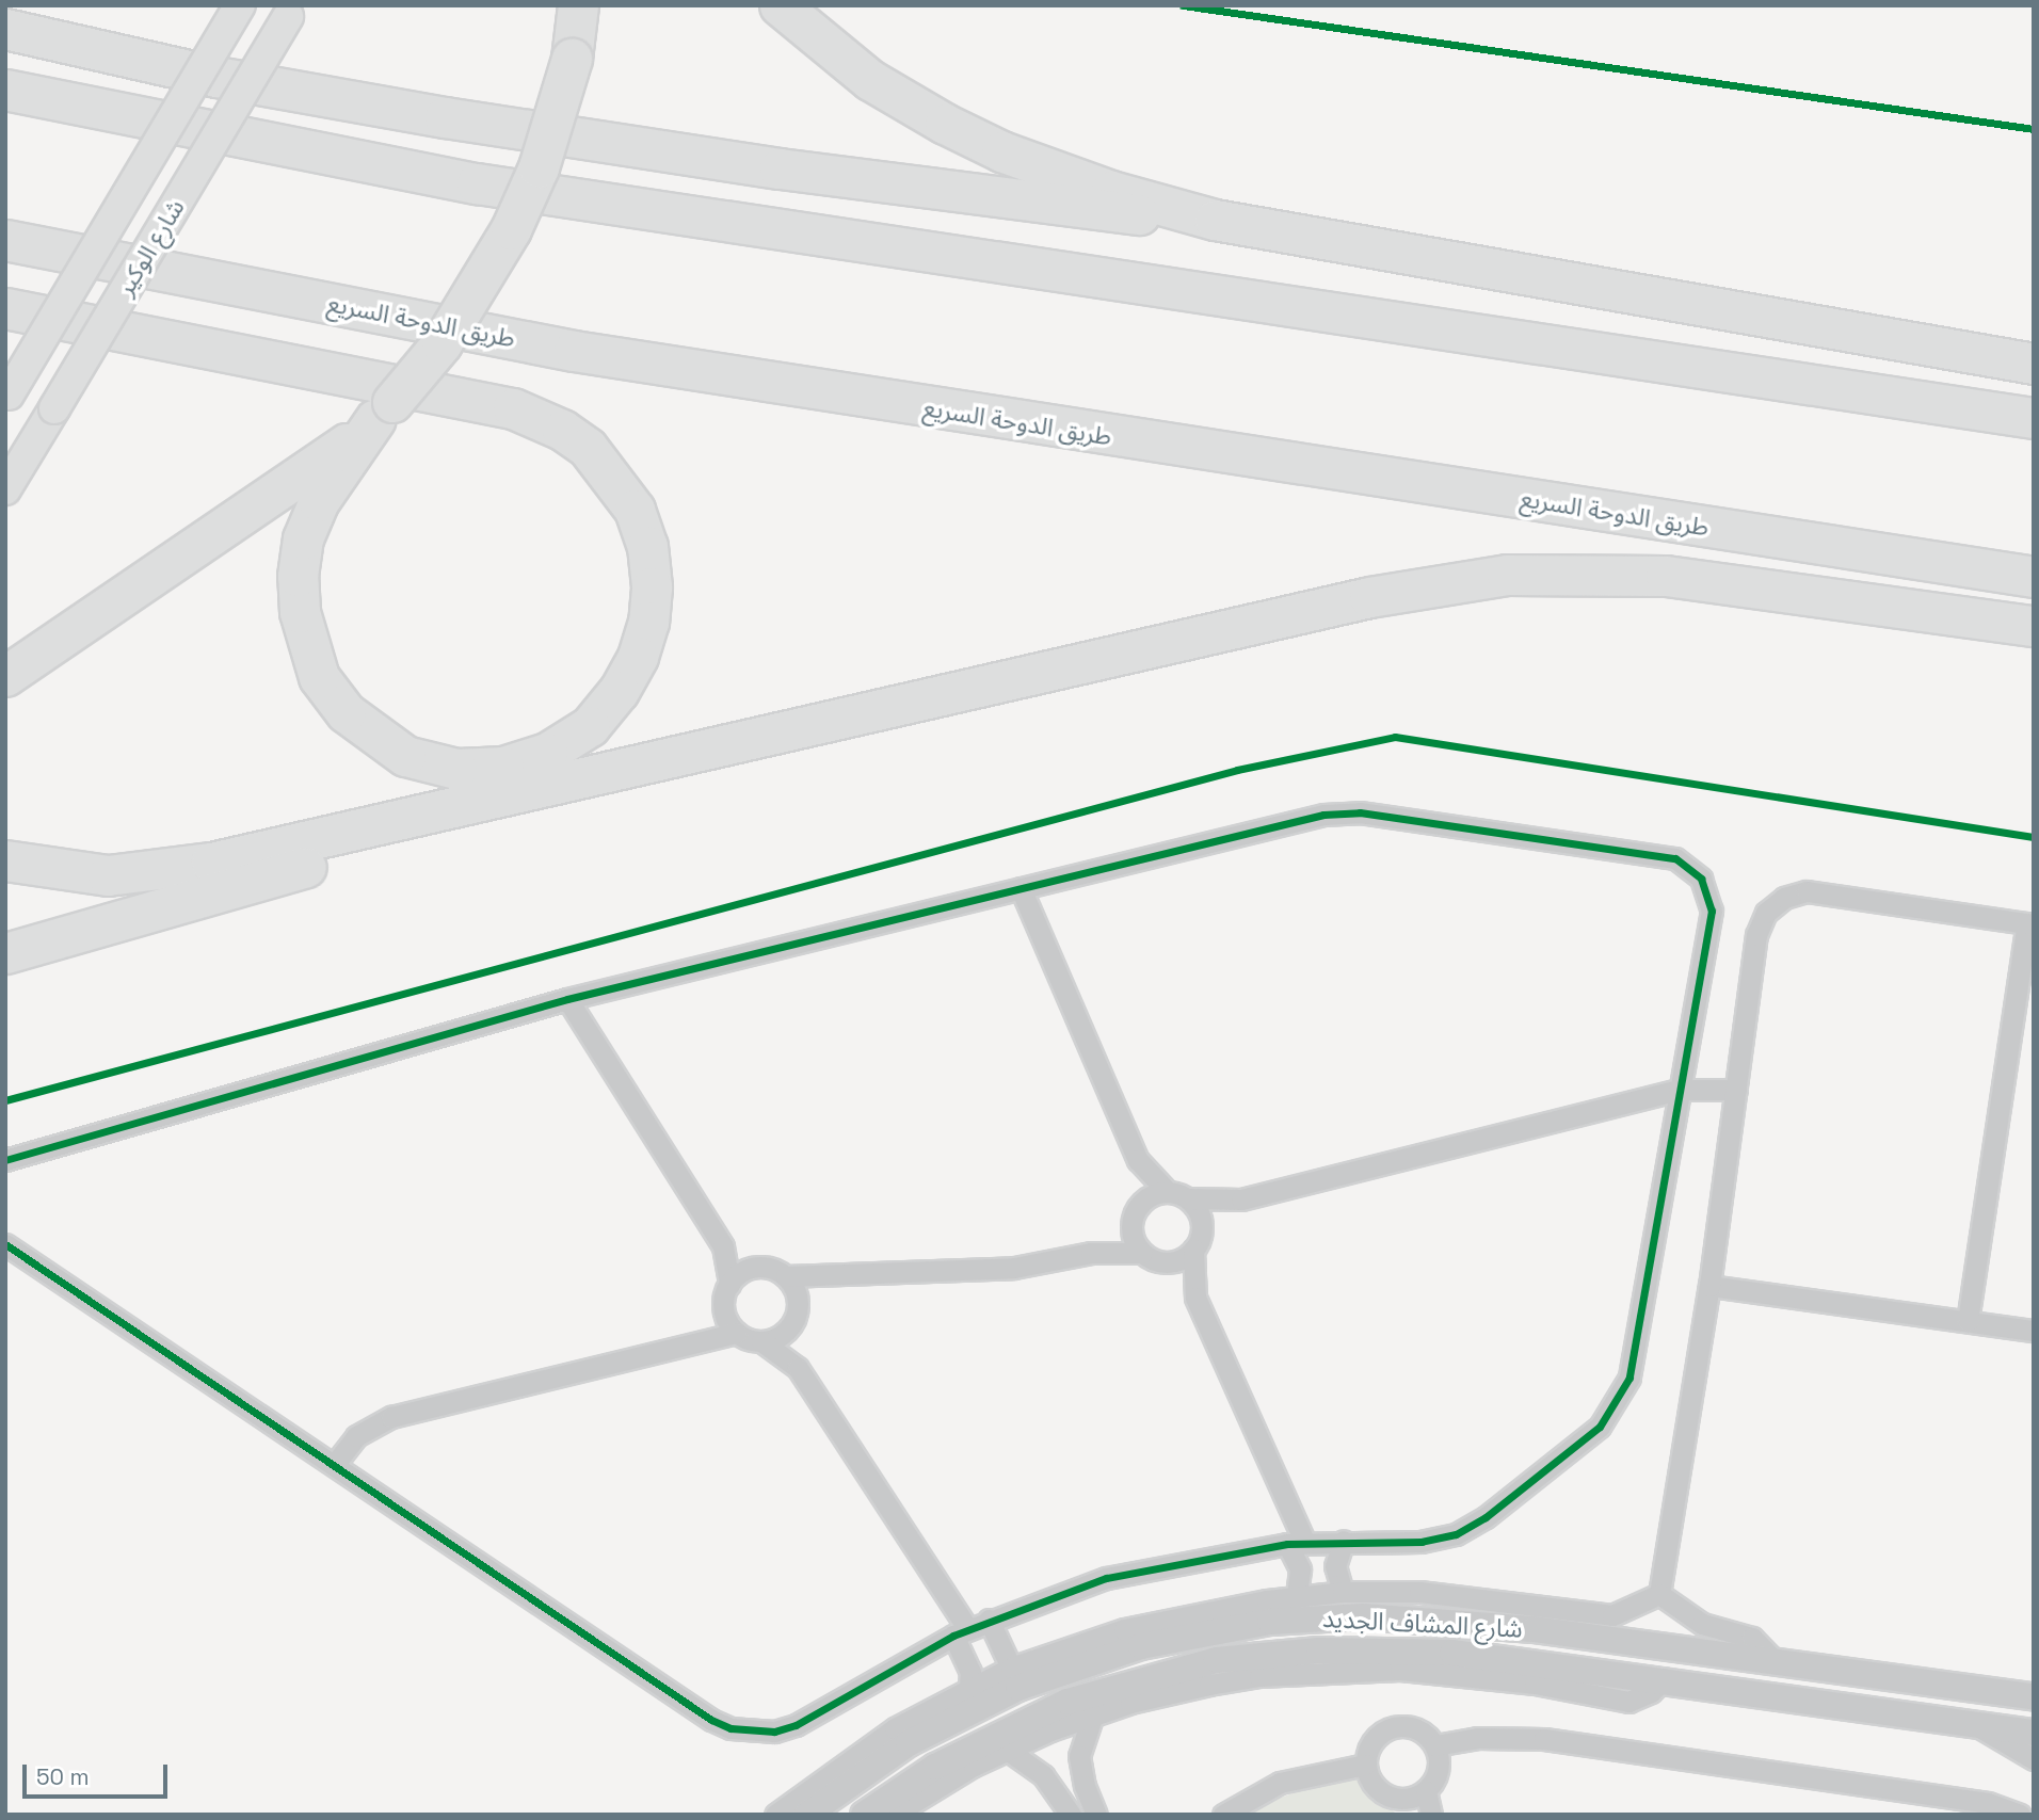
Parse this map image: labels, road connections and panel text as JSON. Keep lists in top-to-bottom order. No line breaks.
{"streets":{"highway":["طريق الدوحة السريع"],"main road":["شارع الوكير"],"street":["شارع المشاف الجديد"]},"scale_bar":"50 m"}
